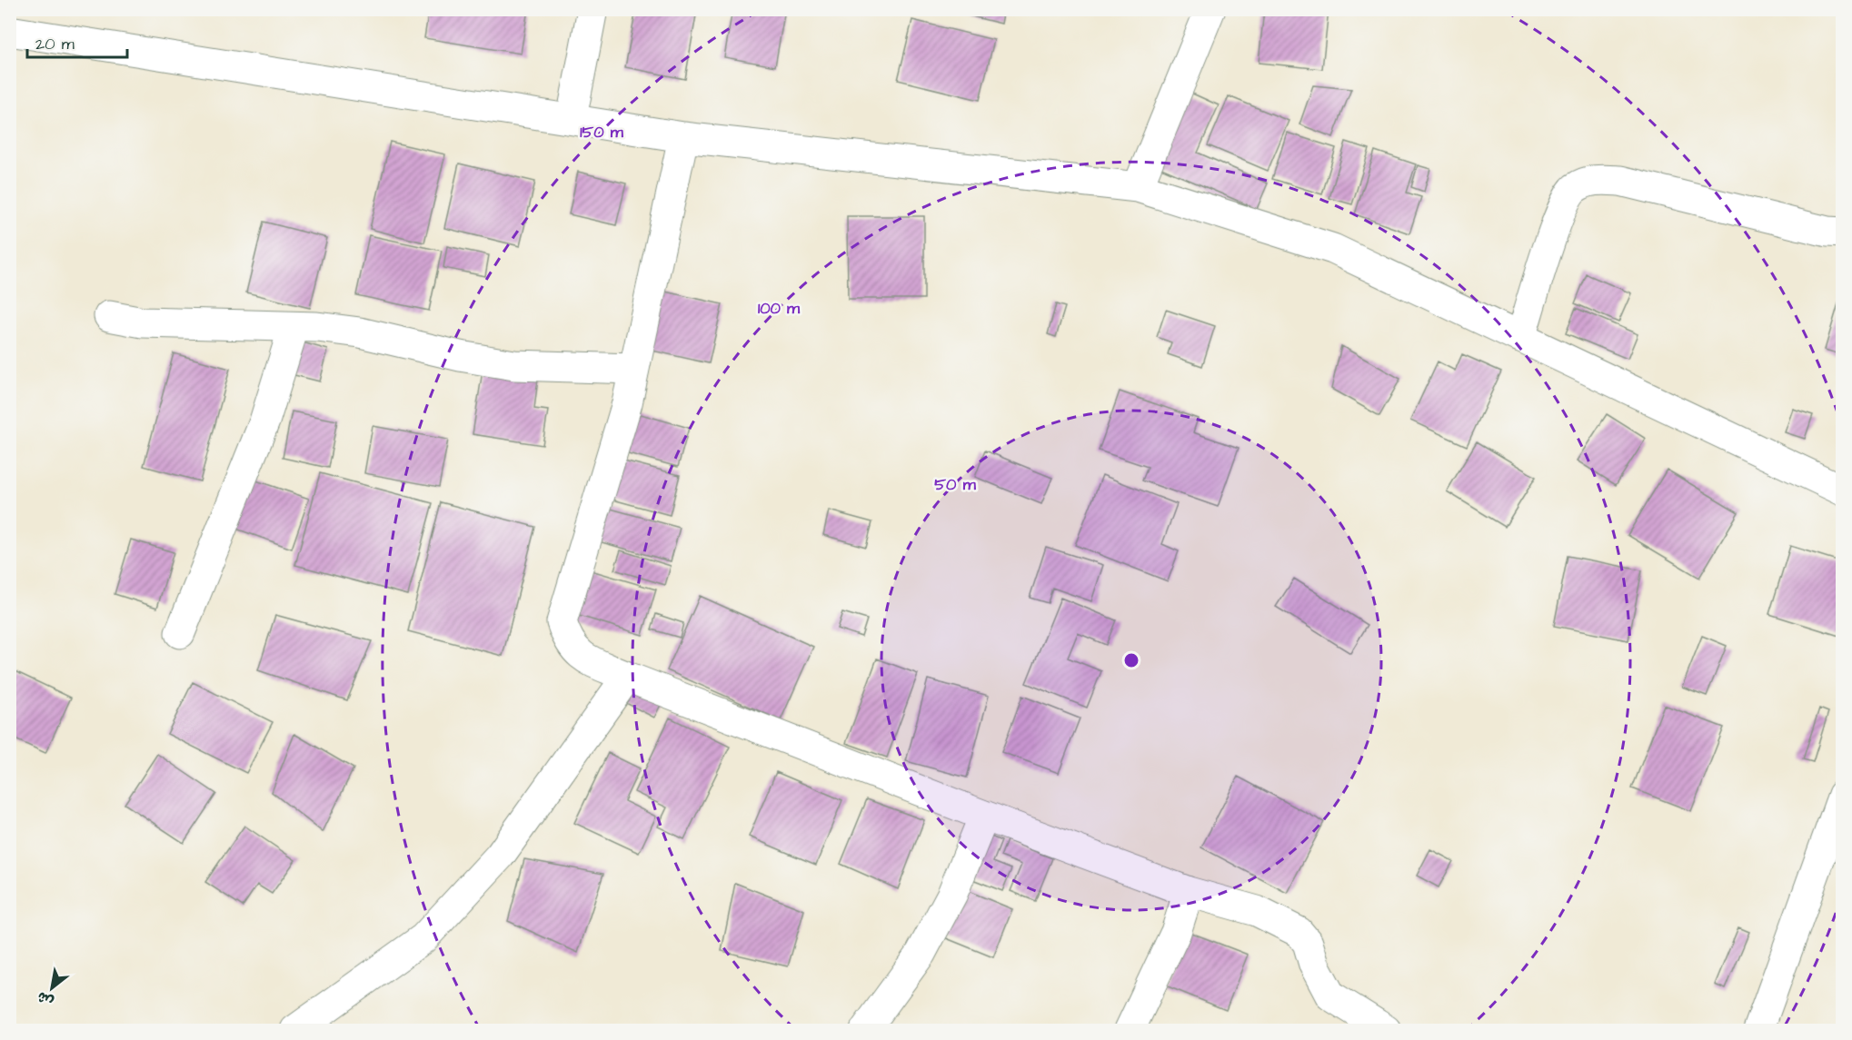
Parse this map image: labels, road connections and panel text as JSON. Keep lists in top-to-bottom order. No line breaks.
{"scale_bar":"20 m","north":"bottom left","rings":["150 m","100 m","50 m"]}
